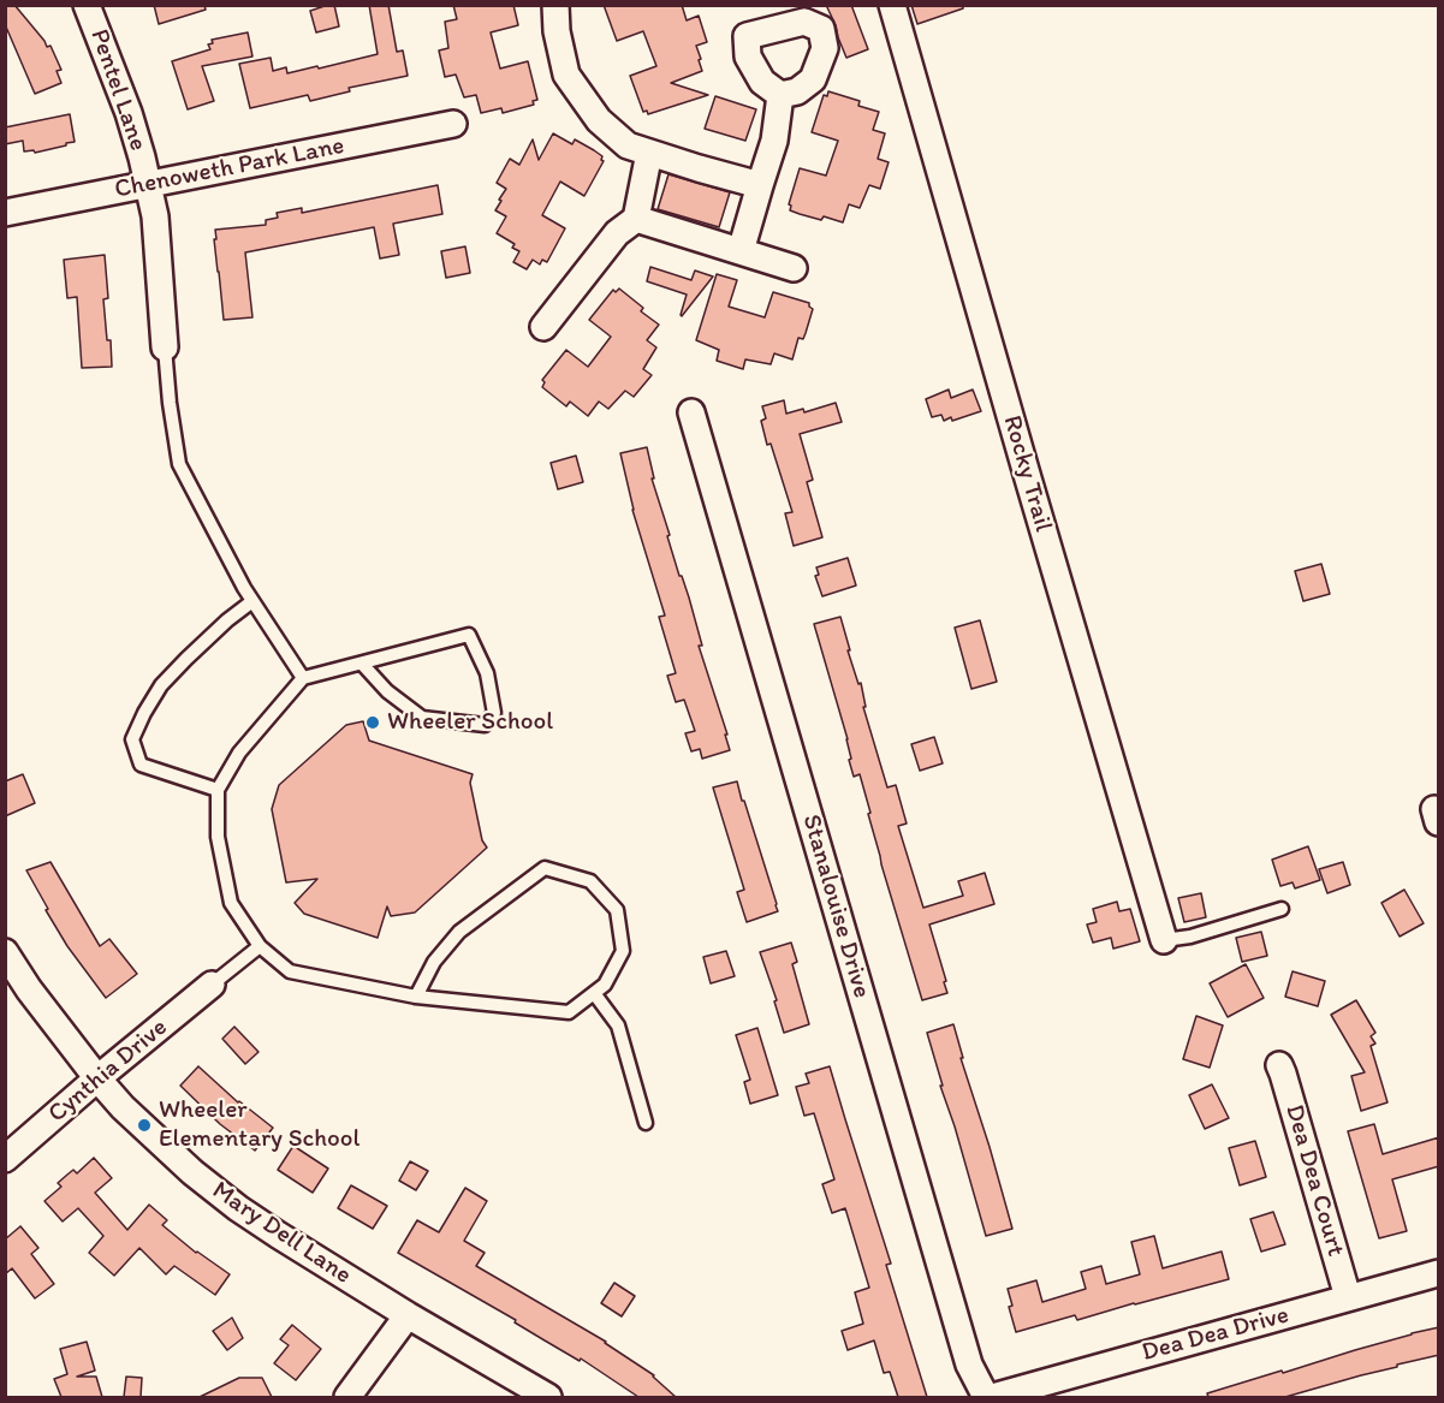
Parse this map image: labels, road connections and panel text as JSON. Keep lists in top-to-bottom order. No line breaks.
{"streets":{"street":["Pentel Lane","Chenoweth Park Lane","Rocky Trail","Stanalouise Drive","Cynthia Drive","Dea Dea Court","Mary Dell Lane","Dea Dea Drive"]},"crossings":[["Pentel Lane","Chenoweth Park Lane"],["Cynthia Drive","Mary Dell Lane"],["Dea Dea Court","Dea Dea Drive"]],"places":["Wheeler School","Wheeler Elementary School"]}
